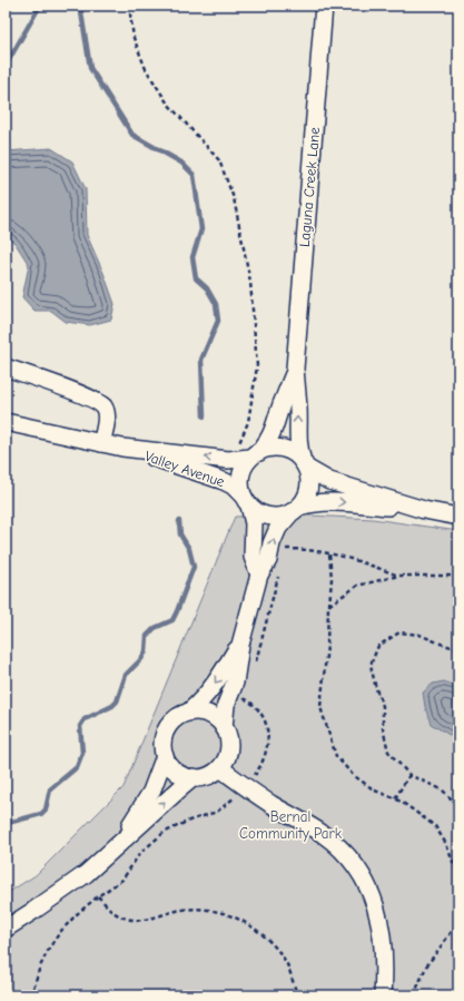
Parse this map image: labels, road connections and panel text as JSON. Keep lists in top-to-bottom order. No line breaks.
{"streets":{"street":["Laguna Creek Lane","Valley Avenue"]},"crossings":[["Laguna Creek Lane","Valley Avenue"]],"parks":["Bernal Community Park"]}
